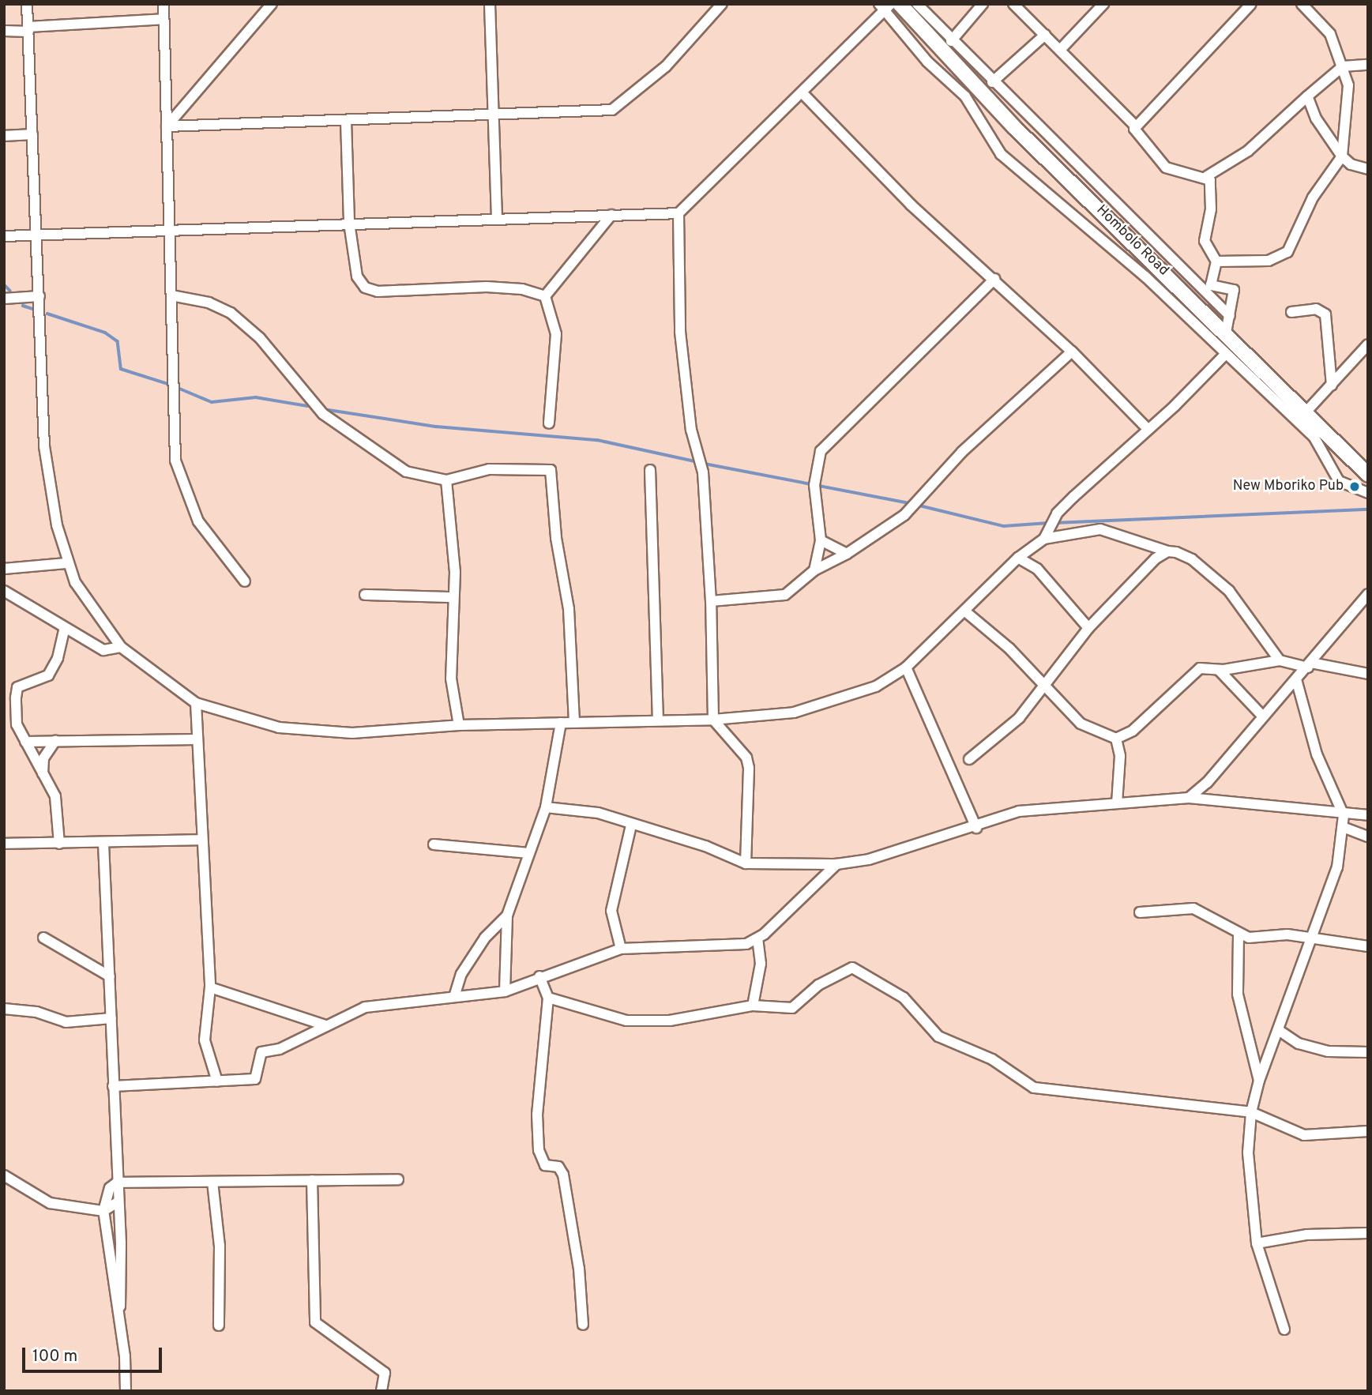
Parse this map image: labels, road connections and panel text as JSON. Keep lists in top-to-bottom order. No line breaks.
{"streets":{"street":["Hombolo Road"]},"places":["New Mboriko Pub"],"scale_bar":"100 m"}
